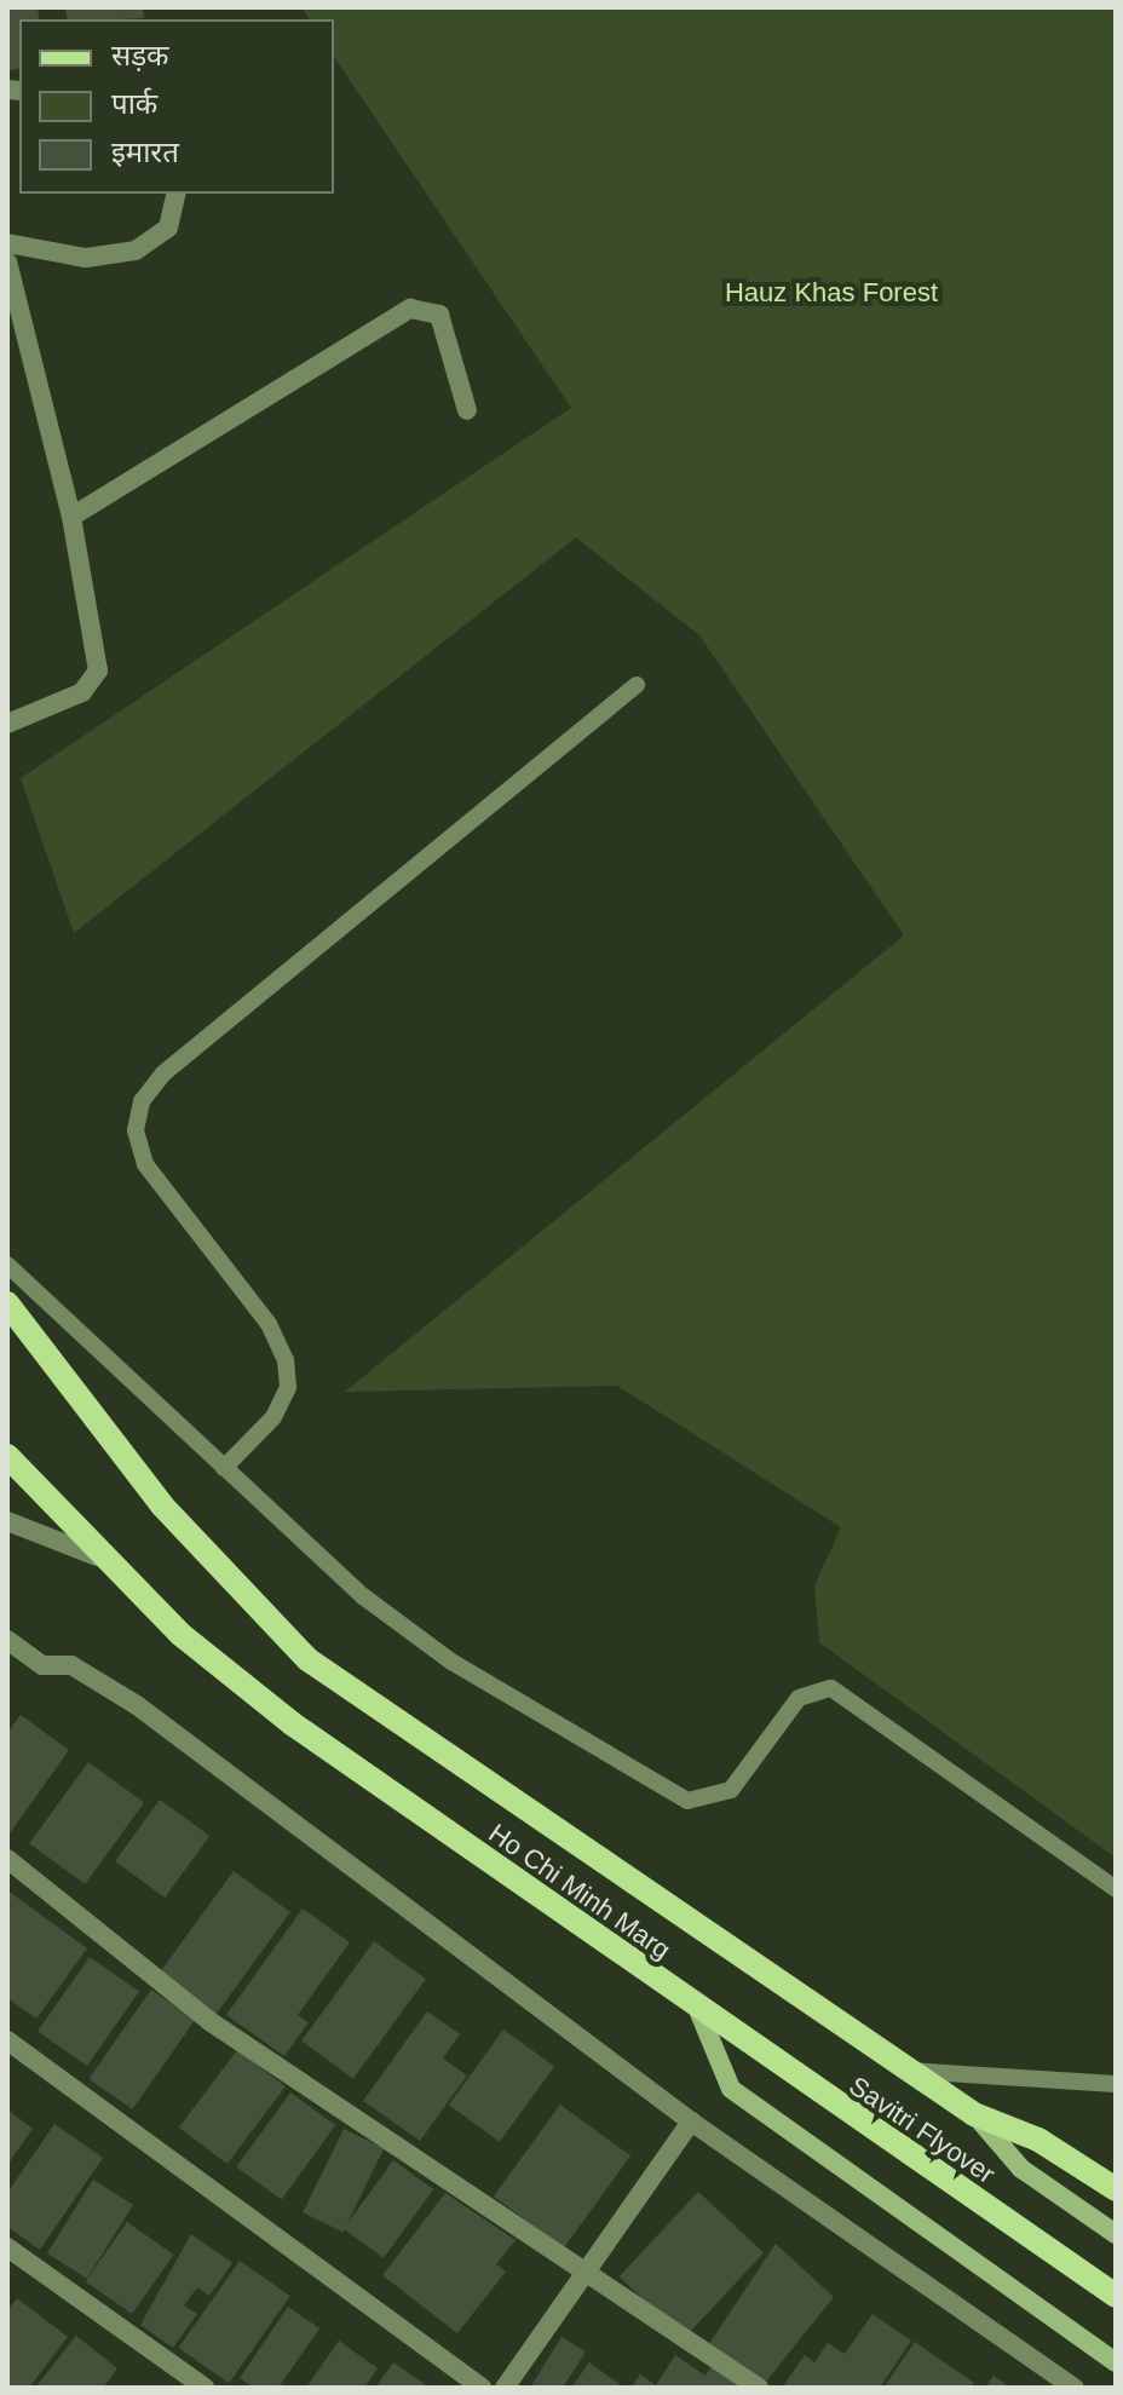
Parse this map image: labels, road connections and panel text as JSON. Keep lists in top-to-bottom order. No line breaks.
{"streets":{"main road":["Ho Chi Minh Marg","Savitri Flyover"]},"crossings":[["Ho Chi Minh Marg","Savitri Flyover"]],"parks":["Hauz Khas Forest"],"legend":["सड़क","पार्क","इमारत"]}
